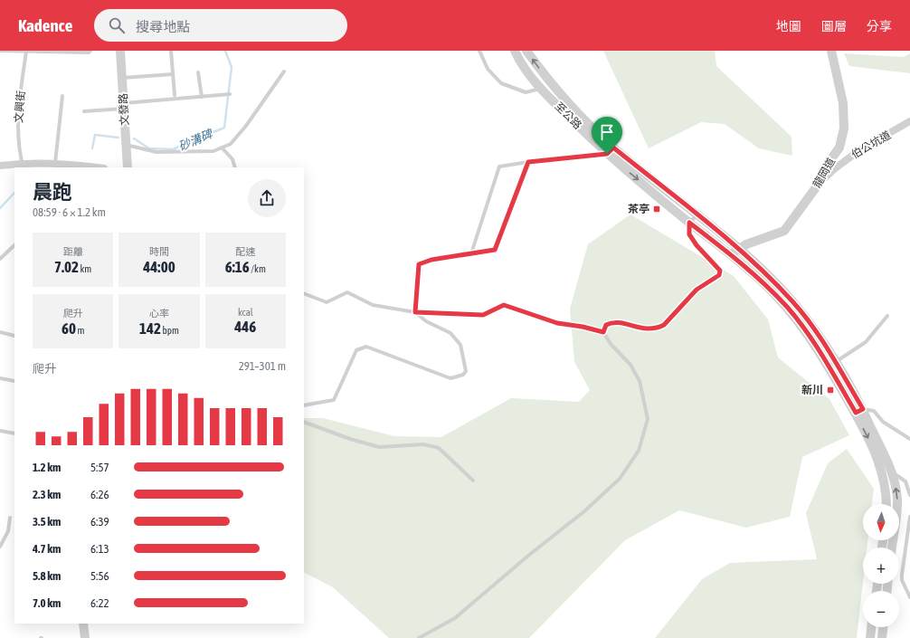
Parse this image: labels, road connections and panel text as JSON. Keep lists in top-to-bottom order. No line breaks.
{"streets":{"street":["文發路","至公路","伯公坑道","龍岡道"],"lane":["文興街"]},"crossings":[["至公路","龍岡道"],["伯公坑道","龍岡道"]],"water":["砂溝碑"],"places":{"transit":["茶亭","新川"]},"north":"bottom","page":{"header":"Kadence","search":"搜尋地點","nav":["地圖","圖層","分享"],"heading":["晨跑","08:59 · 6 × 1.2 km"],"stats":[["距離","7.02 km"],["時間","44:00"],["配速","6:16 /km"],["爬升","60 m"],["心率","142 bpm"],["kcal","446"]],"chart":["爬升","291–301 m"],"list":[{"name":"1.2 km","note":"5:57"},{"name":"2.3 km","note":"6:26"},{"name":"3.5 km","note":"6:39"},{"name":"4.7 km","note":"6:13"},{"name":"5.8 km","note":"5:56"},{"name":"7.0 km","note":"6:22"}],"map_buttons":["+","−"]}}
